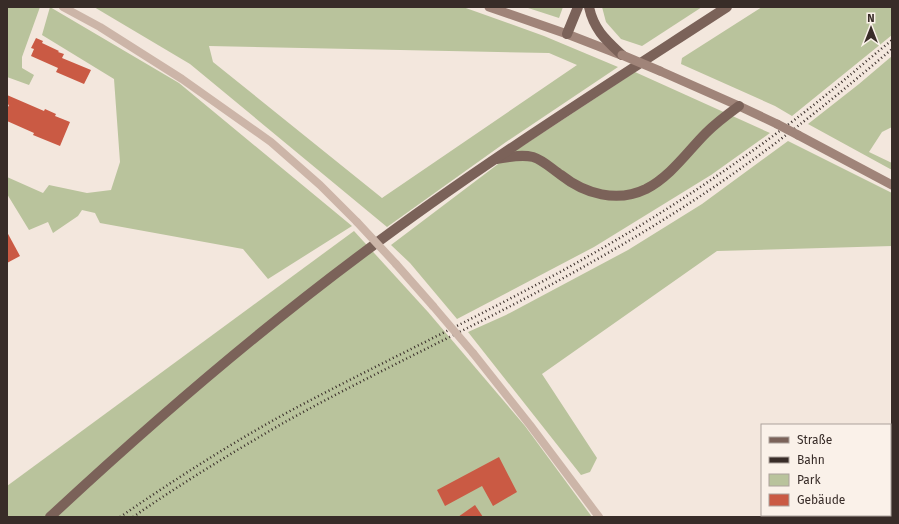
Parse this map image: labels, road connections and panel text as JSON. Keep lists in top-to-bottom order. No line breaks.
{"legend":["Straße","Bahn","Park","Gebäude"],"north":"top"}
